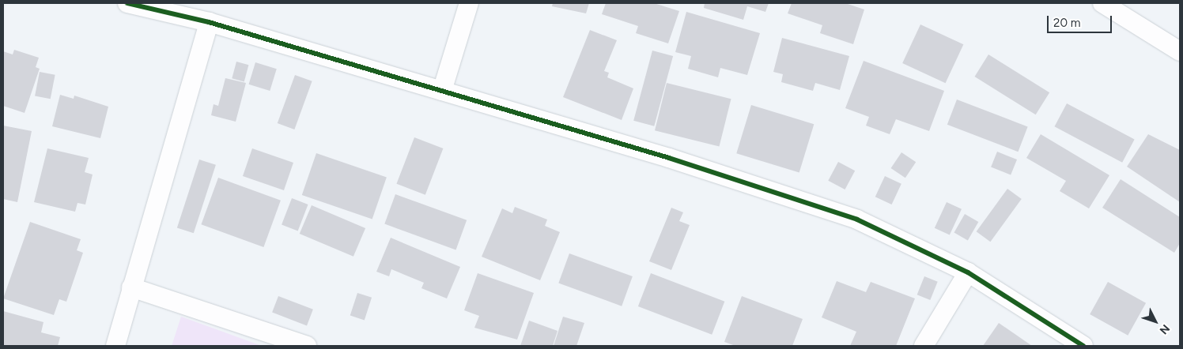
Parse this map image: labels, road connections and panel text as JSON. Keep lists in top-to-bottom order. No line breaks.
{"scale_bar":"20 m","north":"bottom right"}
